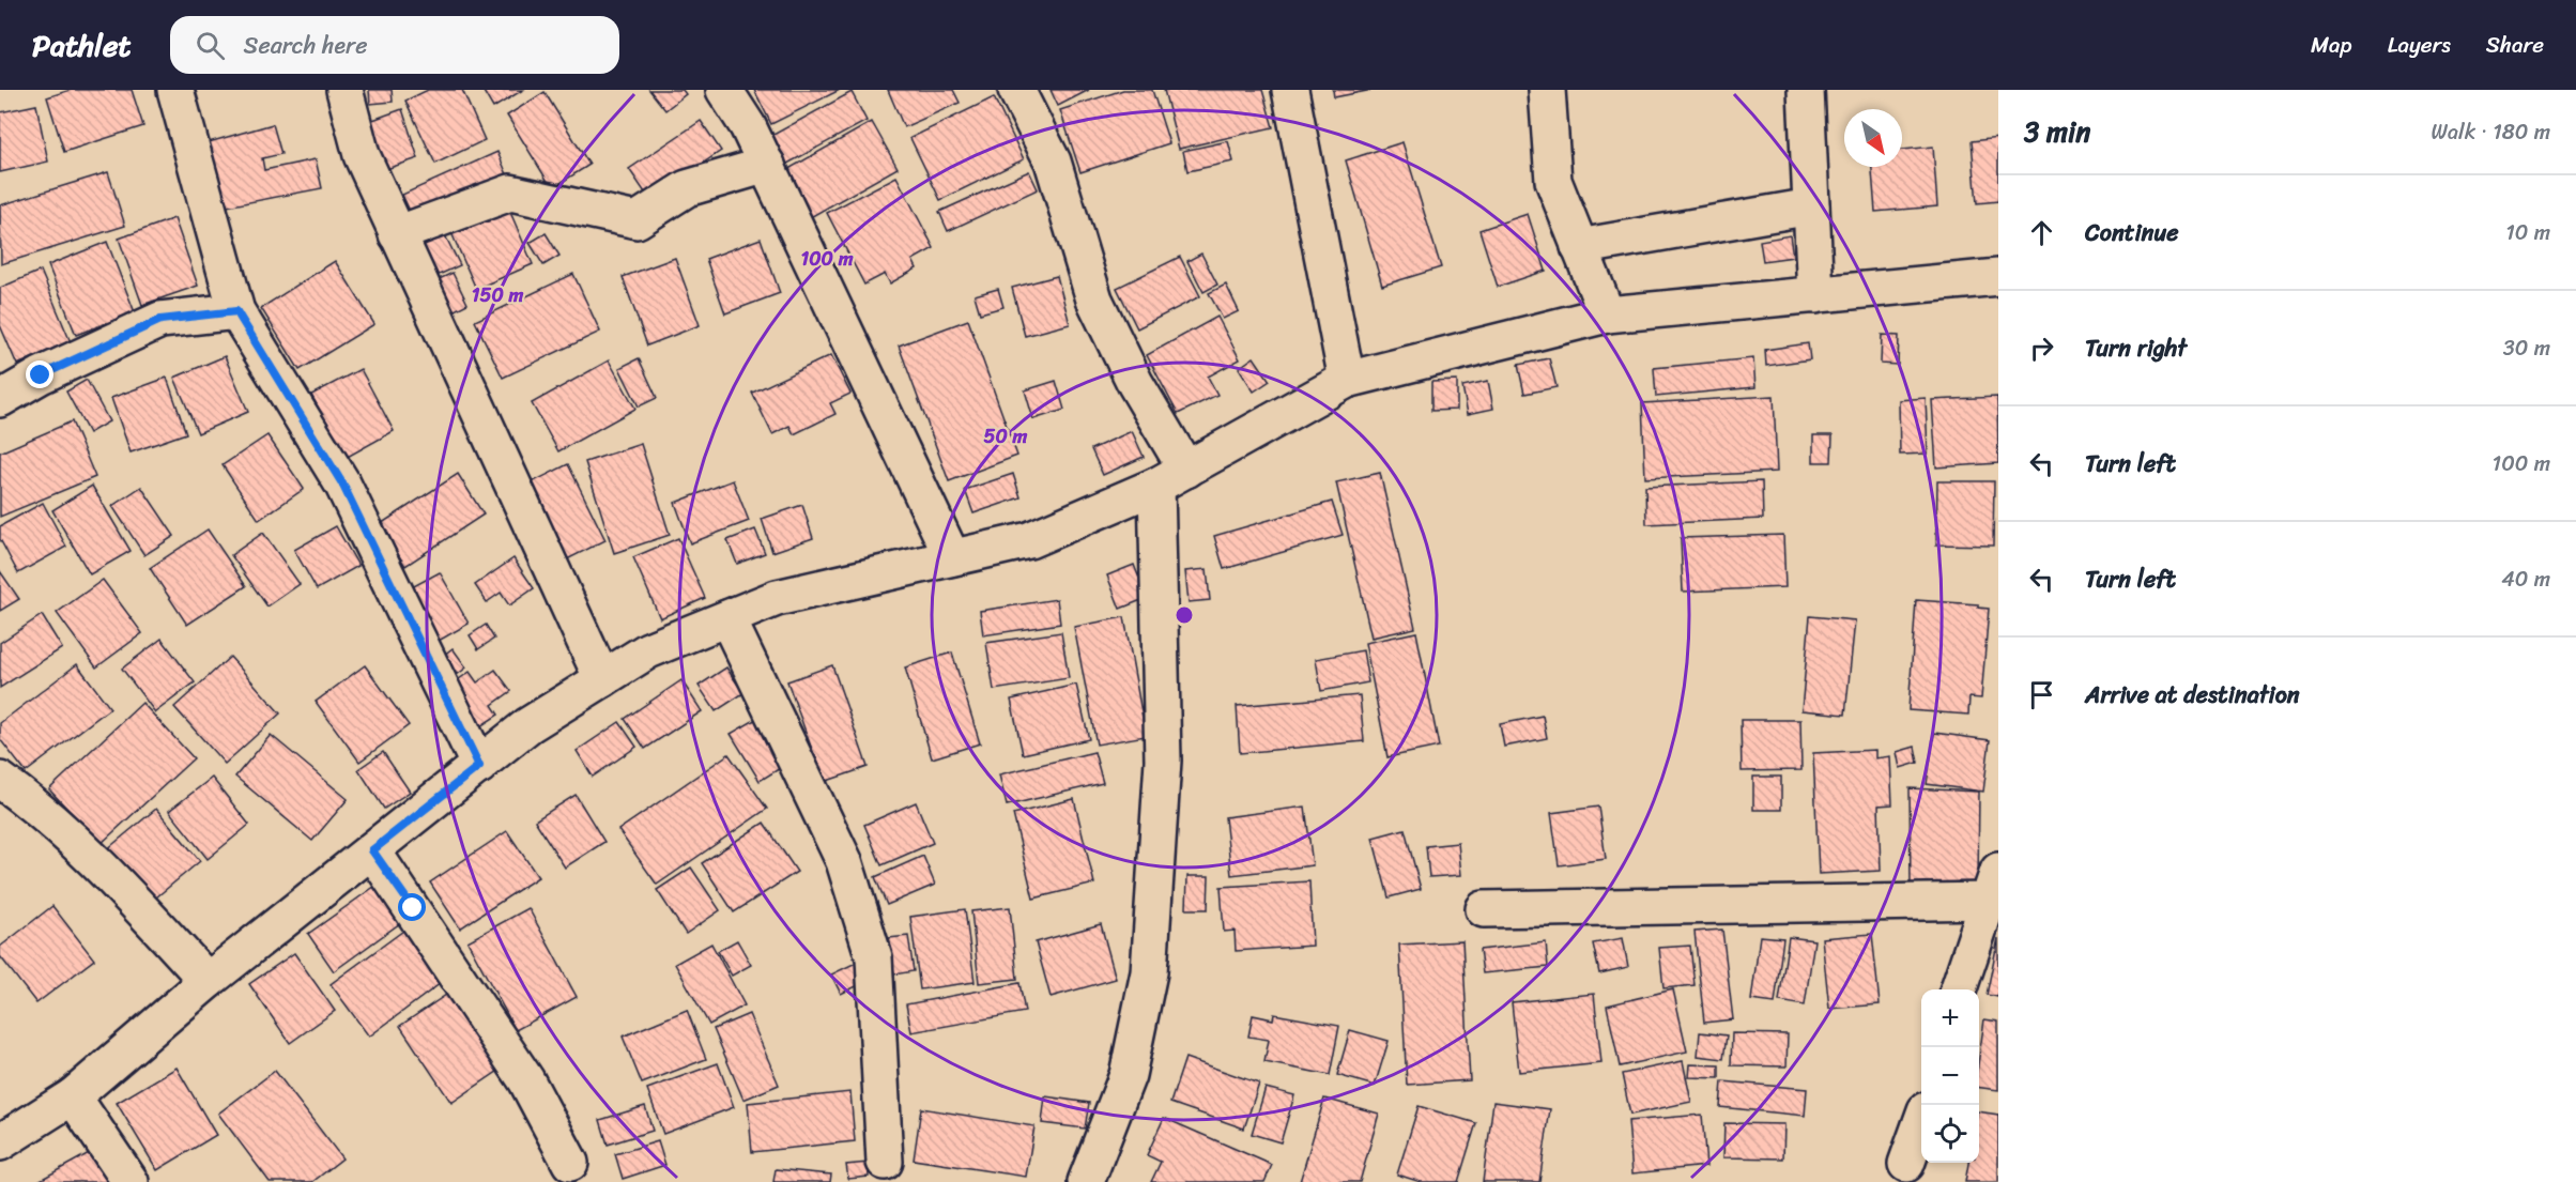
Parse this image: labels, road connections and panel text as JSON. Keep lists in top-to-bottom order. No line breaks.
{"north":"bottom right","page":{"header":"Pathlet","search":"Search here","nav":["Map","Layers","Share"],"heading":["3 min","Walk · 180 m"],"list":[["Continue","10 m"],["Turn right","30 m"],["Turn left","100 m"],["Turn left","40 m"],"Arrive at destination"],"map_buttons":["+","−"]},"rings":["100 m","150 m","50 m"]}
